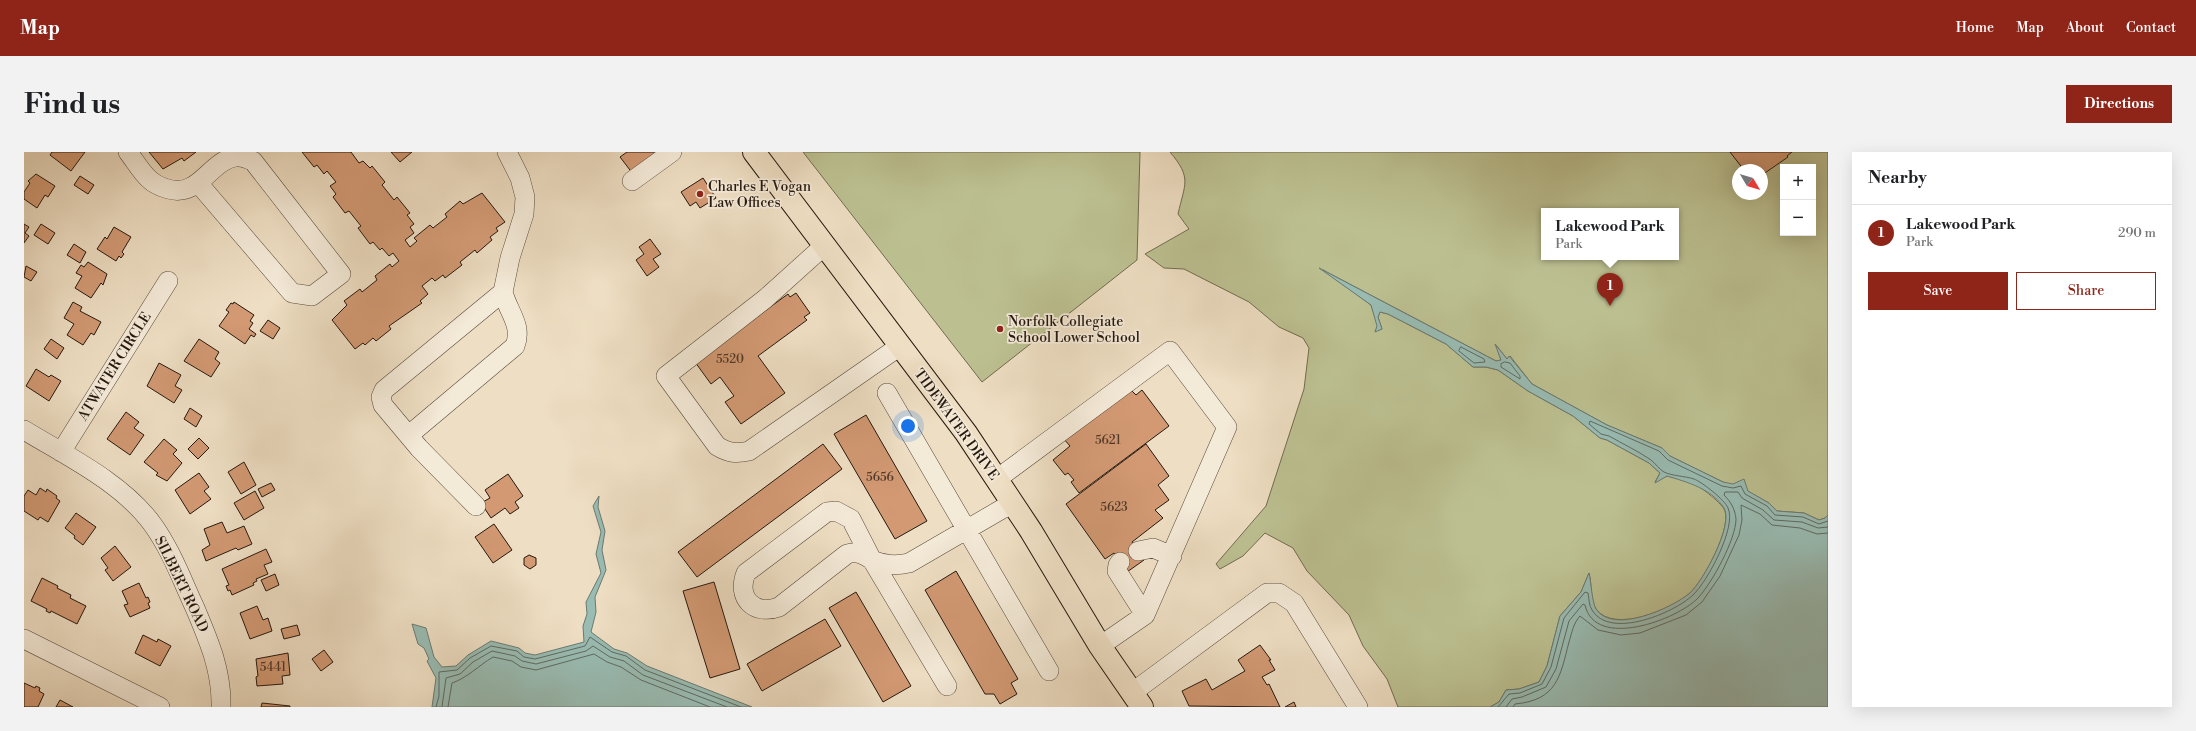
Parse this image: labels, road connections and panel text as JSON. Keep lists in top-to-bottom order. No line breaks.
{"streets":{"highway":["TIDEWATER DRIVE"],"street":["ATWATER CIRCLE","SILBERT ROAD"]},"crossings":[["ATWATER CIRCLE","SILBERT ROAD"]],"places":["Charles E Vogan Law Offices","Norfolk Collegiate School Lower School"],"house_numbers":["5520","5621","5656","5623","5441"],"north":"bottom right","page":{"header":"Map","nav":["Home","Map","About","Contact"],"buttons":["Directions",["Save","Share"]],"title":"Find us","heading":"Nearby","map_buttons":["+","−"],"list":[{"mark":"1","name":"Lakewood Park","note":"Park","value":"290 m"}],"popup":["Lakewood Park","Park"],"pins":"1"}}
